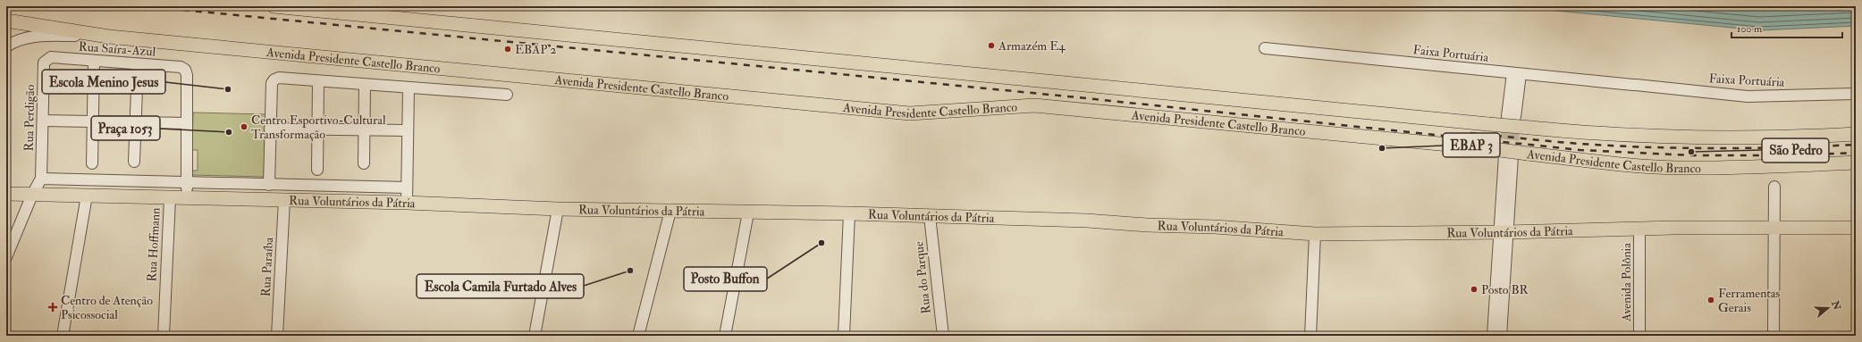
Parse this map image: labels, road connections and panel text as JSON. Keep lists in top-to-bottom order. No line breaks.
{"streets":{"main road":["Avenida Presidente Castello Branco","Rua Voluntários da Pátria"],"street":["Rua Saíra-Azul","Faixa Portuária","Rua Perdigão","Rua Hoffmann","Rua Paraíba","Rua do Parque","Avenida Polônia"]},"crossings":[["Rua Saíra-Azul","Rua Perdigão"],["Rua Voluntários da Pátria","Rua Hoffmann"],["Rua Voluntários da Pátria","Rua Paraíba"],["Rua Voluntários da Pátria","Rua do Parque"],["Rua Voluntários da Pátria","Avenida Polônia"]],"places":{"other":["Armazém E4","EBAP 2","Escola Menino Jesus","Centro Esportivo-Cultural Transformação","Praça 1053","EBAP 3","São Pedro","Posto Buffon","Escola Camila Furtado Alves","Posto BR","Ferramentas Gerais"],"health":["Centro de Atenção Psicossocial"]},"scale_bar":"100 m","north":"right"}
